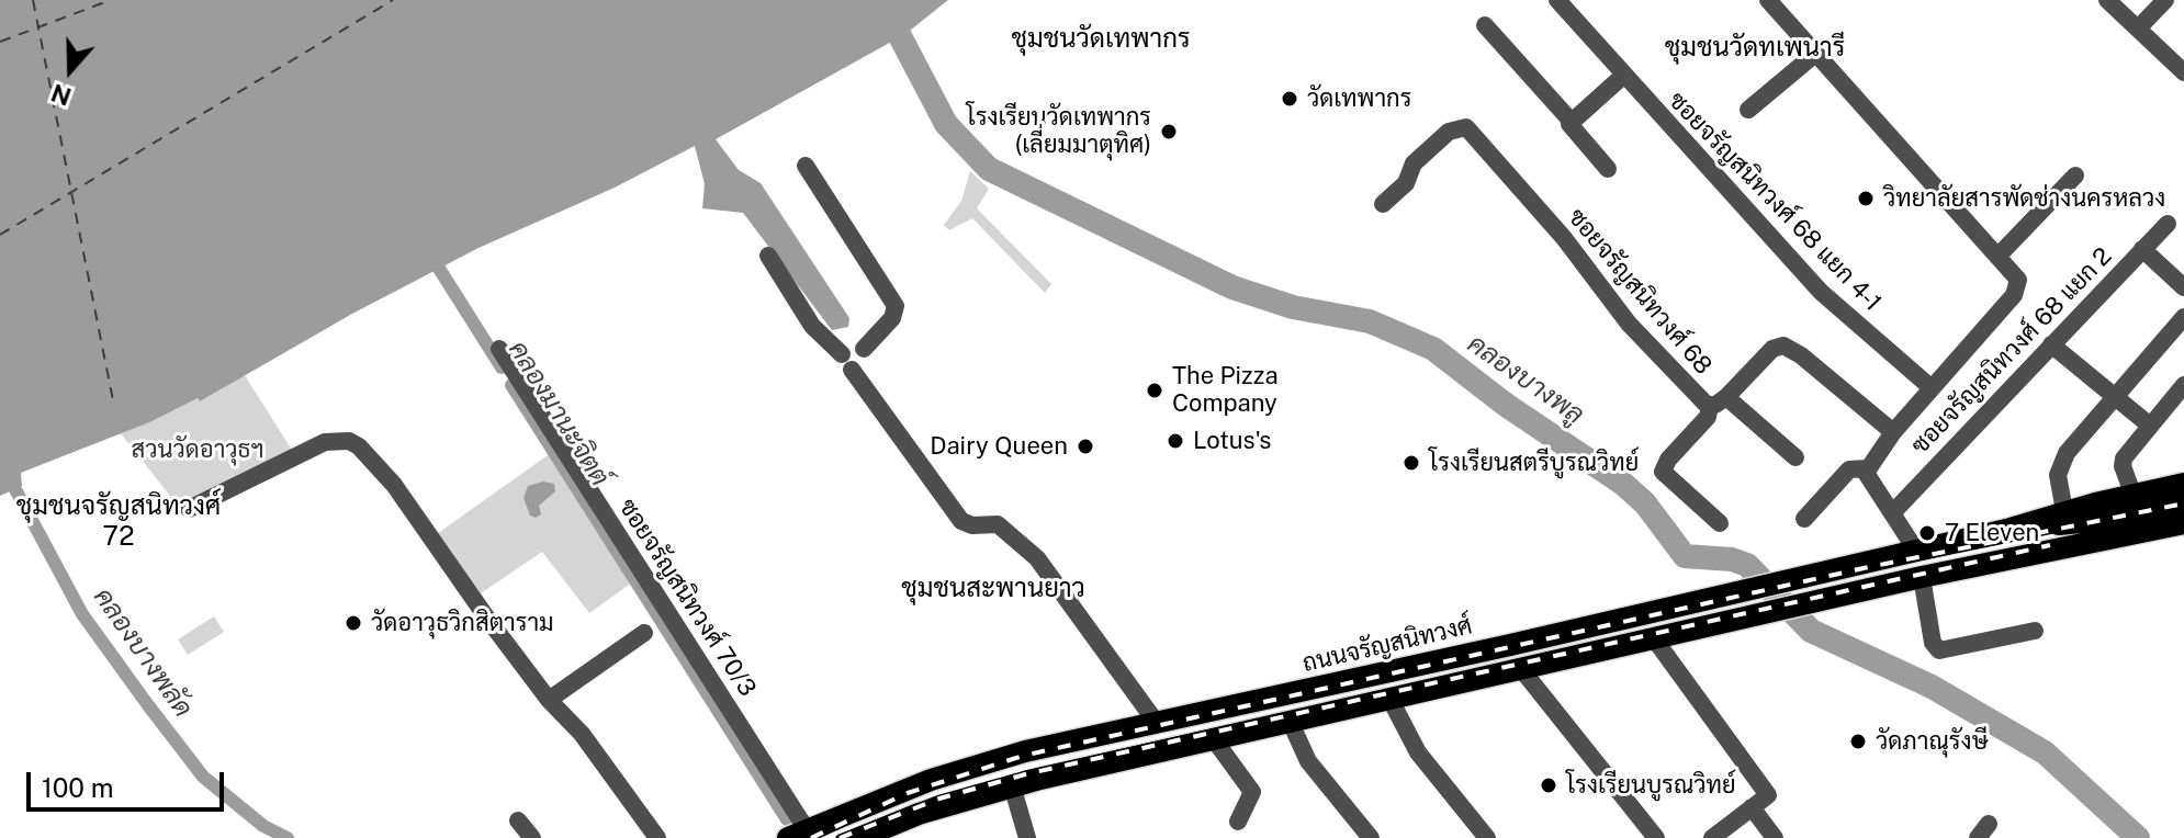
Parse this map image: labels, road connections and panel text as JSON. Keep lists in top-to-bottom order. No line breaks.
{"streets":{"main road":["ถนนจรัญสนิทวงศ์"],"street":["ซอยจรัญสนิทวงศ์ 68 แยก 4-1","ซอยจรัญสนิทวงศ์ 68","ซอยจรัญสนิทวงศ์ 68 แยก 2","ซอยจรัญสนิทวงศ์ 70/3"]},"crossings":[["ซอยจรัญสนิทวงศ์ 70/3","ถนนจรัญสนิทวงศ์"]],"districts":["ชุมชนวัดเทพากร","ชุมชนวัดทเพนารี","ชุมชนจรัญสนิทวงศ์ 72","ชุมชนสะพานยาว"],"water":["คลองบางพลู","คลองมานะจิตต์","คลองบางพลัด"],"parks":["สวนวัดอาวุธฯ"],"places":["วัดเทพากร","โรงเรียนวัดเทพากร (เลี่ยมมาตุทิศ)","วิทยาลัยสารพัดช่างนครหลวง","The Pizza Company","Lotus's","Dairy Queen","โรงเรียนสตรีบูรณวิทย์","7 Eleven","วัดอาวุธวิกสิตาราม","วัดภาณุรังษี","โรงเรียนบูรณวิทย์"],"scale_bar":"100 m","north":"bottom"}
